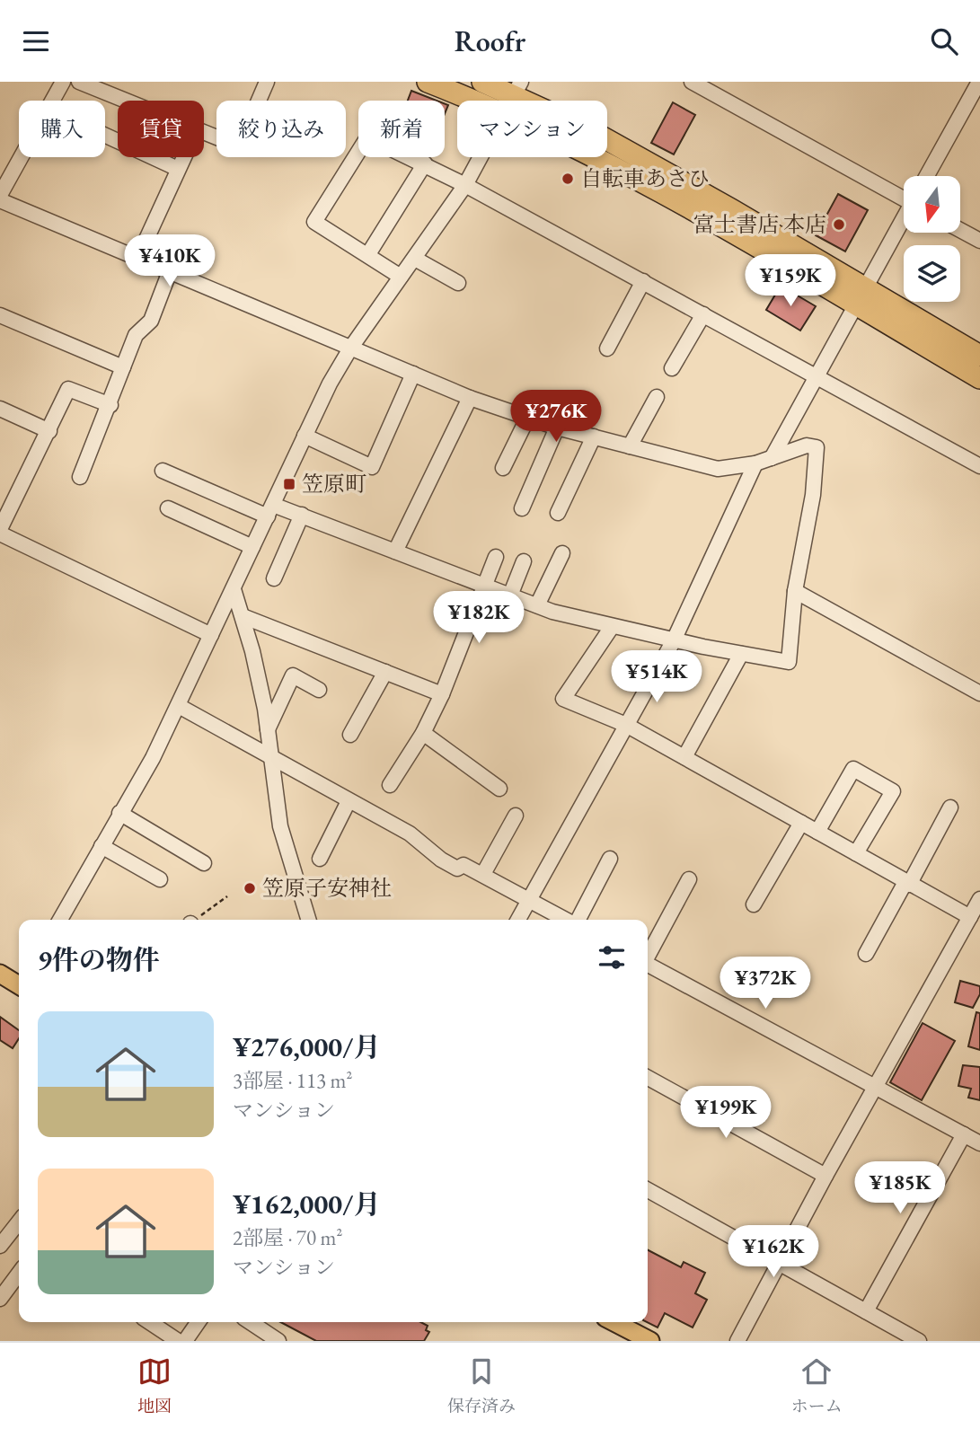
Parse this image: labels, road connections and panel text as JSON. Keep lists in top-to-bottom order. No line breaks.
{"places":{"other":["自転車あさひ","富士書店 本店","笠原子安神社"],"transit":["笠原町"]},"north":"bottom","page":{"header":"Roofr","chip":["購入","賃貸","絞り込み","新着","マンション"],"price":["¥410K","¥159K","¥276K","¥182K","¥514K","¥372K","¥199K","¥185K","¥162K"],"heading":"9件の物件","list":[{"name":"¥276,000/月","note":"3部屋 · 113 m² · マンション"},{"name":"¥162,000/月","note":"2部屋 · 70 m² · マンション"}],"tabs":["地図","保存済み","ホーム"]}}
